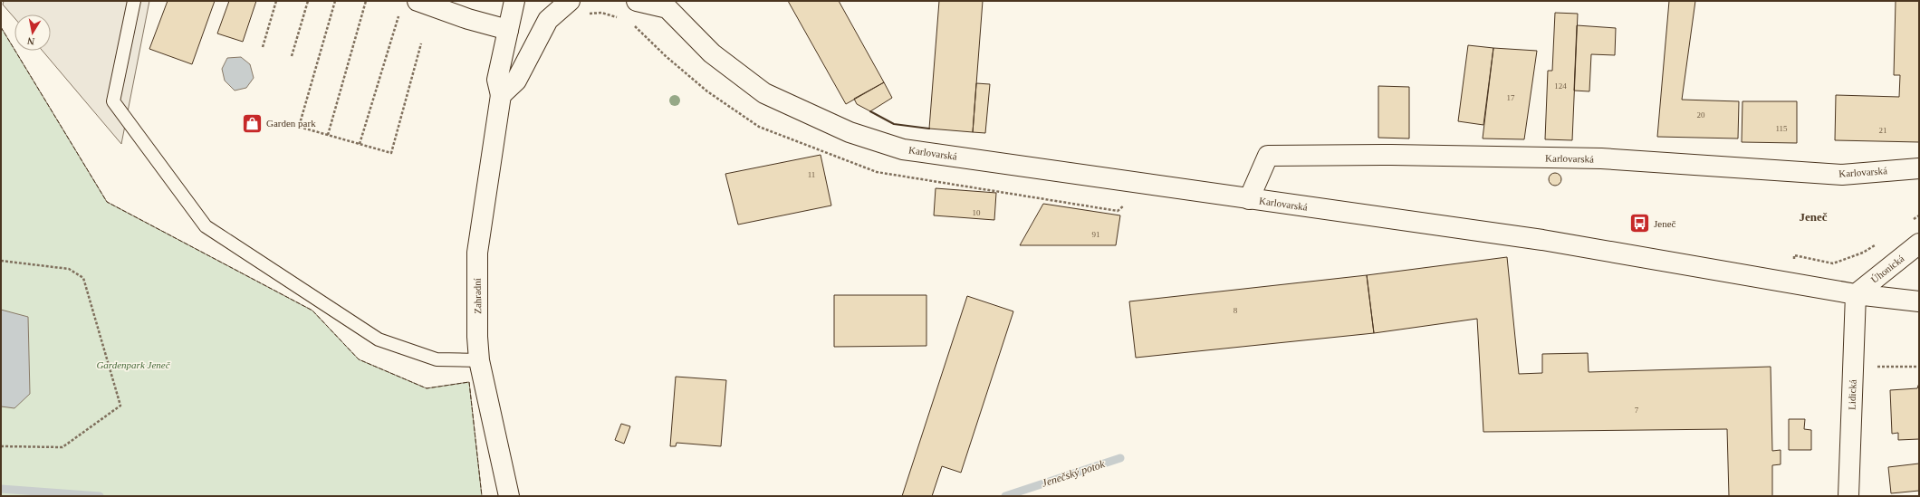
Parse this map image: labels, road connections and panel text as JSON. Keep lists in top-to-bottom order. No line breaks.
{"streets":{"main road":["Karlovarská","Úhonická","Zahradní","Lidická"]},"crossings":[["Karlovarská","Úhonická"],["Karlovarská","Lidická"],["Úhonická","Lidická"]],"districts":["Jeneč"],"water":["Jenečský potok"],"parks":["Gardenpark Jeneč"],"places":{"shop":["Garden park"],"bus stop":["Jeneč"]},"house_numbers":["124","17","20","115","21","11","10","91","8","7"],"north":"bottom"}
